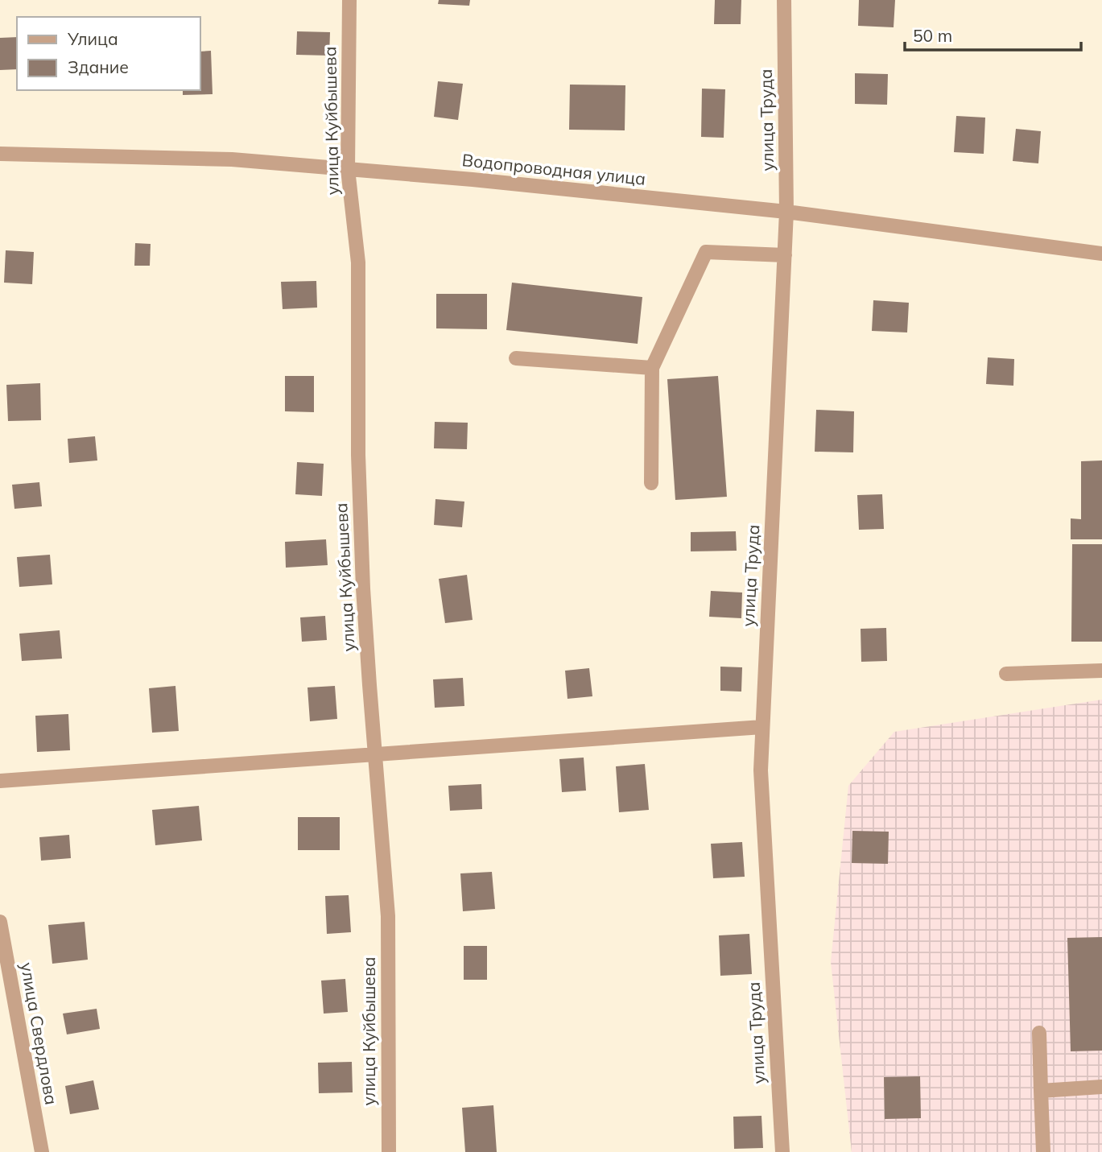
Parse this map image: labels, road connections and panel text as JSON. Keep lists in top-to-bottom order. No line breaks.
{"streets":{"street":["улица Труда","улица Куйбышева","Водопроводная улица","улица Свердлова"]},"crossings":[["улица Труда","Водопроводная улица"],["улица Куйбышева","Водопроводная улица"]],"legend":["Улица","Здание"],"scale_bar":"50 m"}
